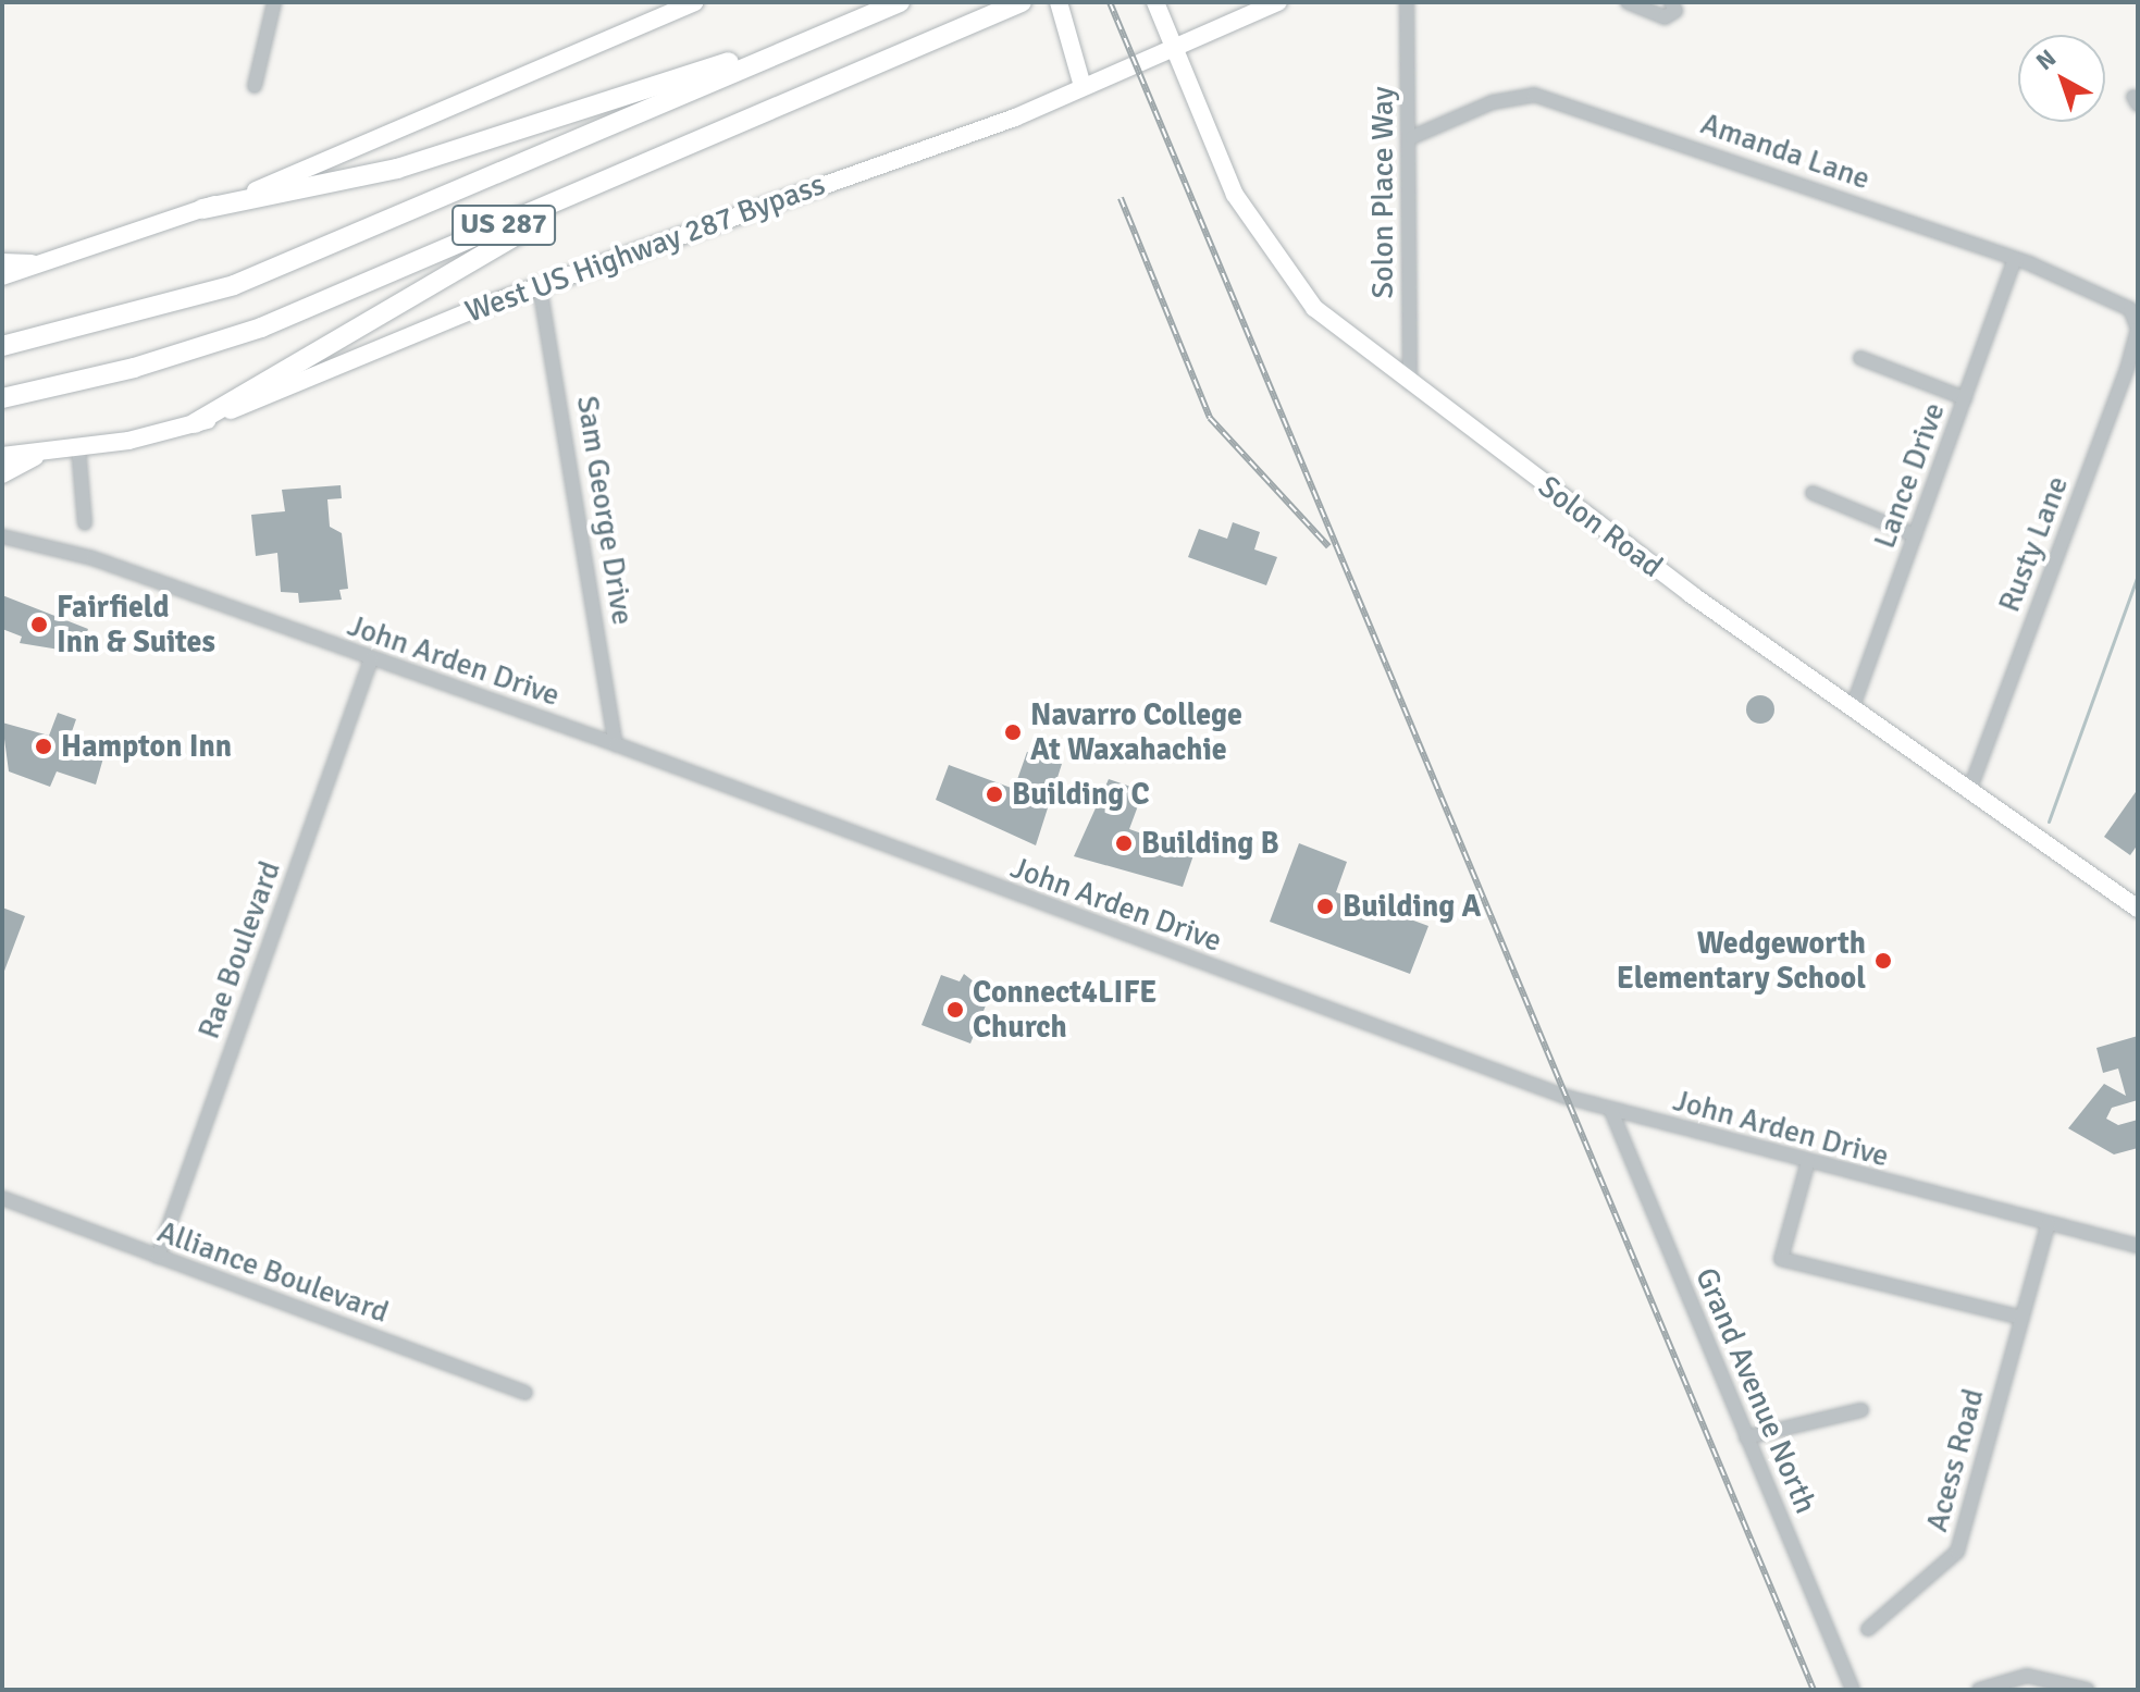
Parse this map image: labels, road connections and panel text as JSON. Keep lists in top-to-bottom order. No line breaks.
{"streets":{"highway":["US 287"],"main road":["West US Highway 287 Bypass","Solon Road"],"street":["Amanda Lane","Solon Place Way","Lance Drive","Sam George Drive","Rusty Lane","John Arden Drive","Rae Boulevard","Alliance Boulevard","Grand Avenue North","Acess Road"]},"crossings":[["Amanda Lane","Solon Place Way"],["Amanda Lane","Lance Drive"],["Amanda Lane","Rusty Lane"],["Solon Place Way","Solon Road"],["West US Highway 287 Bypass","Sam George Drive"],["West US Highway 287 Bypass","Solon Road"],["Lance Drive","Solon Road"],["Sam George Drive","John Arden Drive"],["Solon Road","Rusty Lane"],["John Arden Drive","Rae Boulevard"],["John Arden Drive","Grand Avenue North"],["John Arden Drive","Acess Road"],["Rae Boulevard","Alliance Boulevard"]],"places":["Fairfield Inn & Suites","Navarro College At Waxahachie","Hampton Inn","Building C","Building B","Building A","Wedgeworth Elementary School","Connect4LIFE Church"],"north":"top left"}
